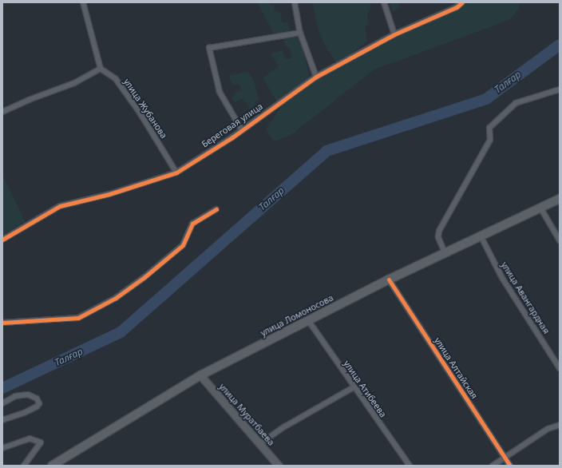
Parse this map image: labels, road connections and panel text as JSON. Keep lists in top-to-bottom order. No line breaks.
{"streets":{"main road":["улица Ломоносова"],"street":["улица Жубанова","Береговая улица","улица Авангардная","улица Алтайская","улица Атибеева","улица Муратбаева"]},"crossings":[["улица Жубанова","Береговая улица"],["улица Авангардная","улица Ломоносова"],["улица Ломоносова","улица Алтайская"],["улица Ломоносова","улица Атибеева"],["улица Ломоносова","улица Муратбаева"]],"water":["Талғар"]}
